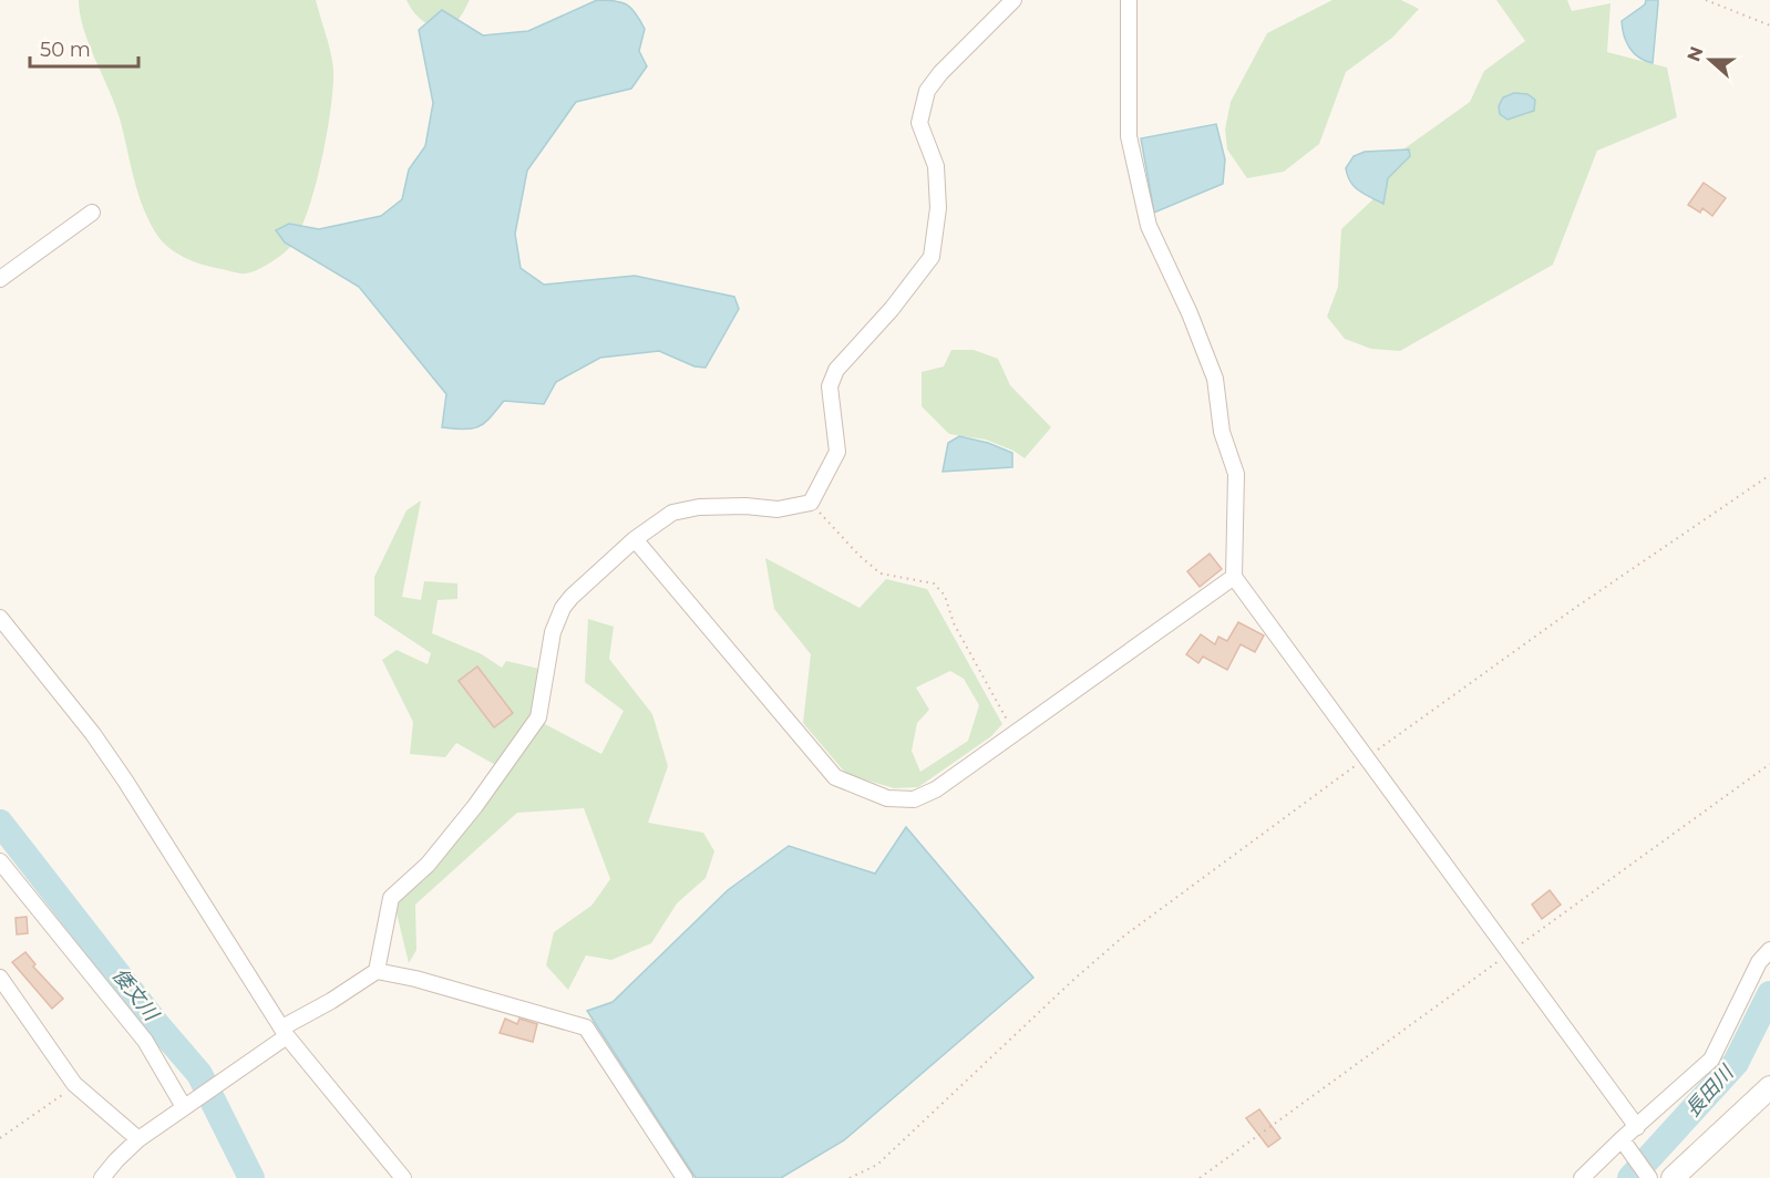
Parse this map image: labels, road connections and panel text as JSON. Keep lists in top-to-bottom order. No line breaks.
{"water":["倭文川","長田川"],"scale_bar":"50 m","north":"left"}
